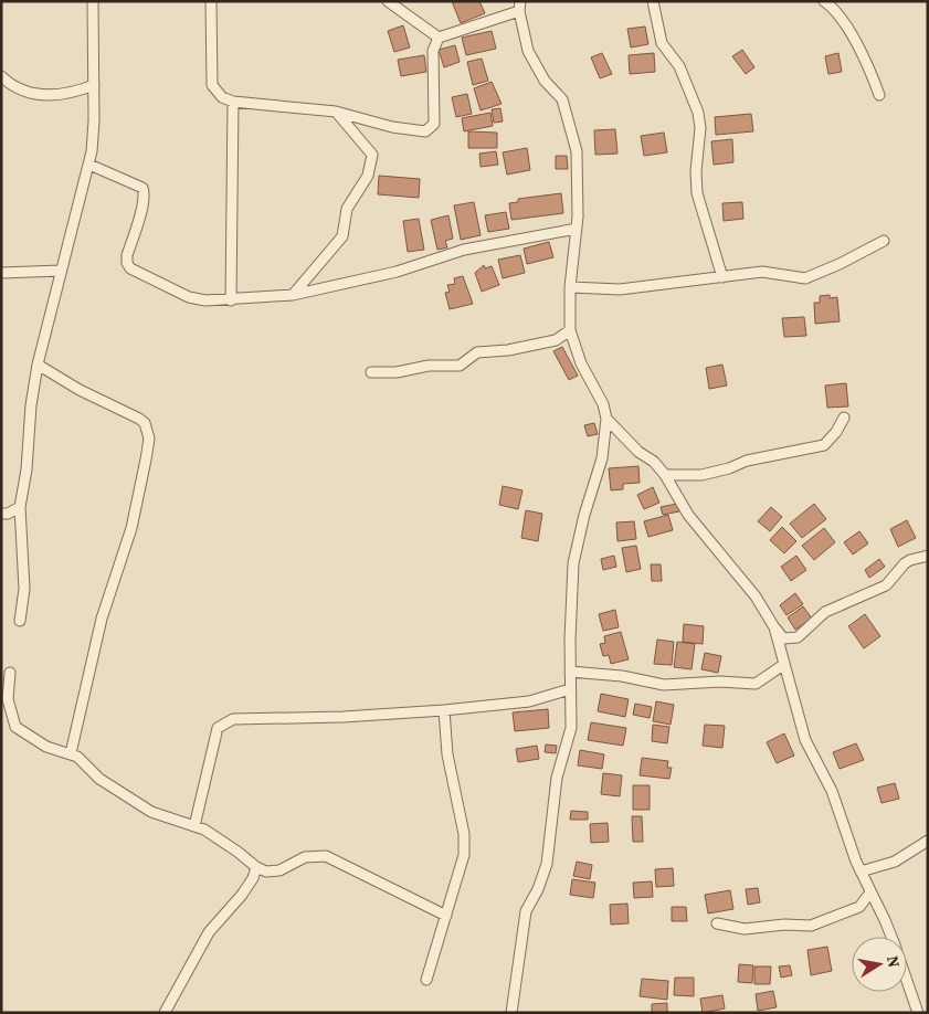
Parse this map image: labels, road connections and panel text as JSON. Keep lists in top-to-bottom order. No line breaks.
{"north":"right"}
